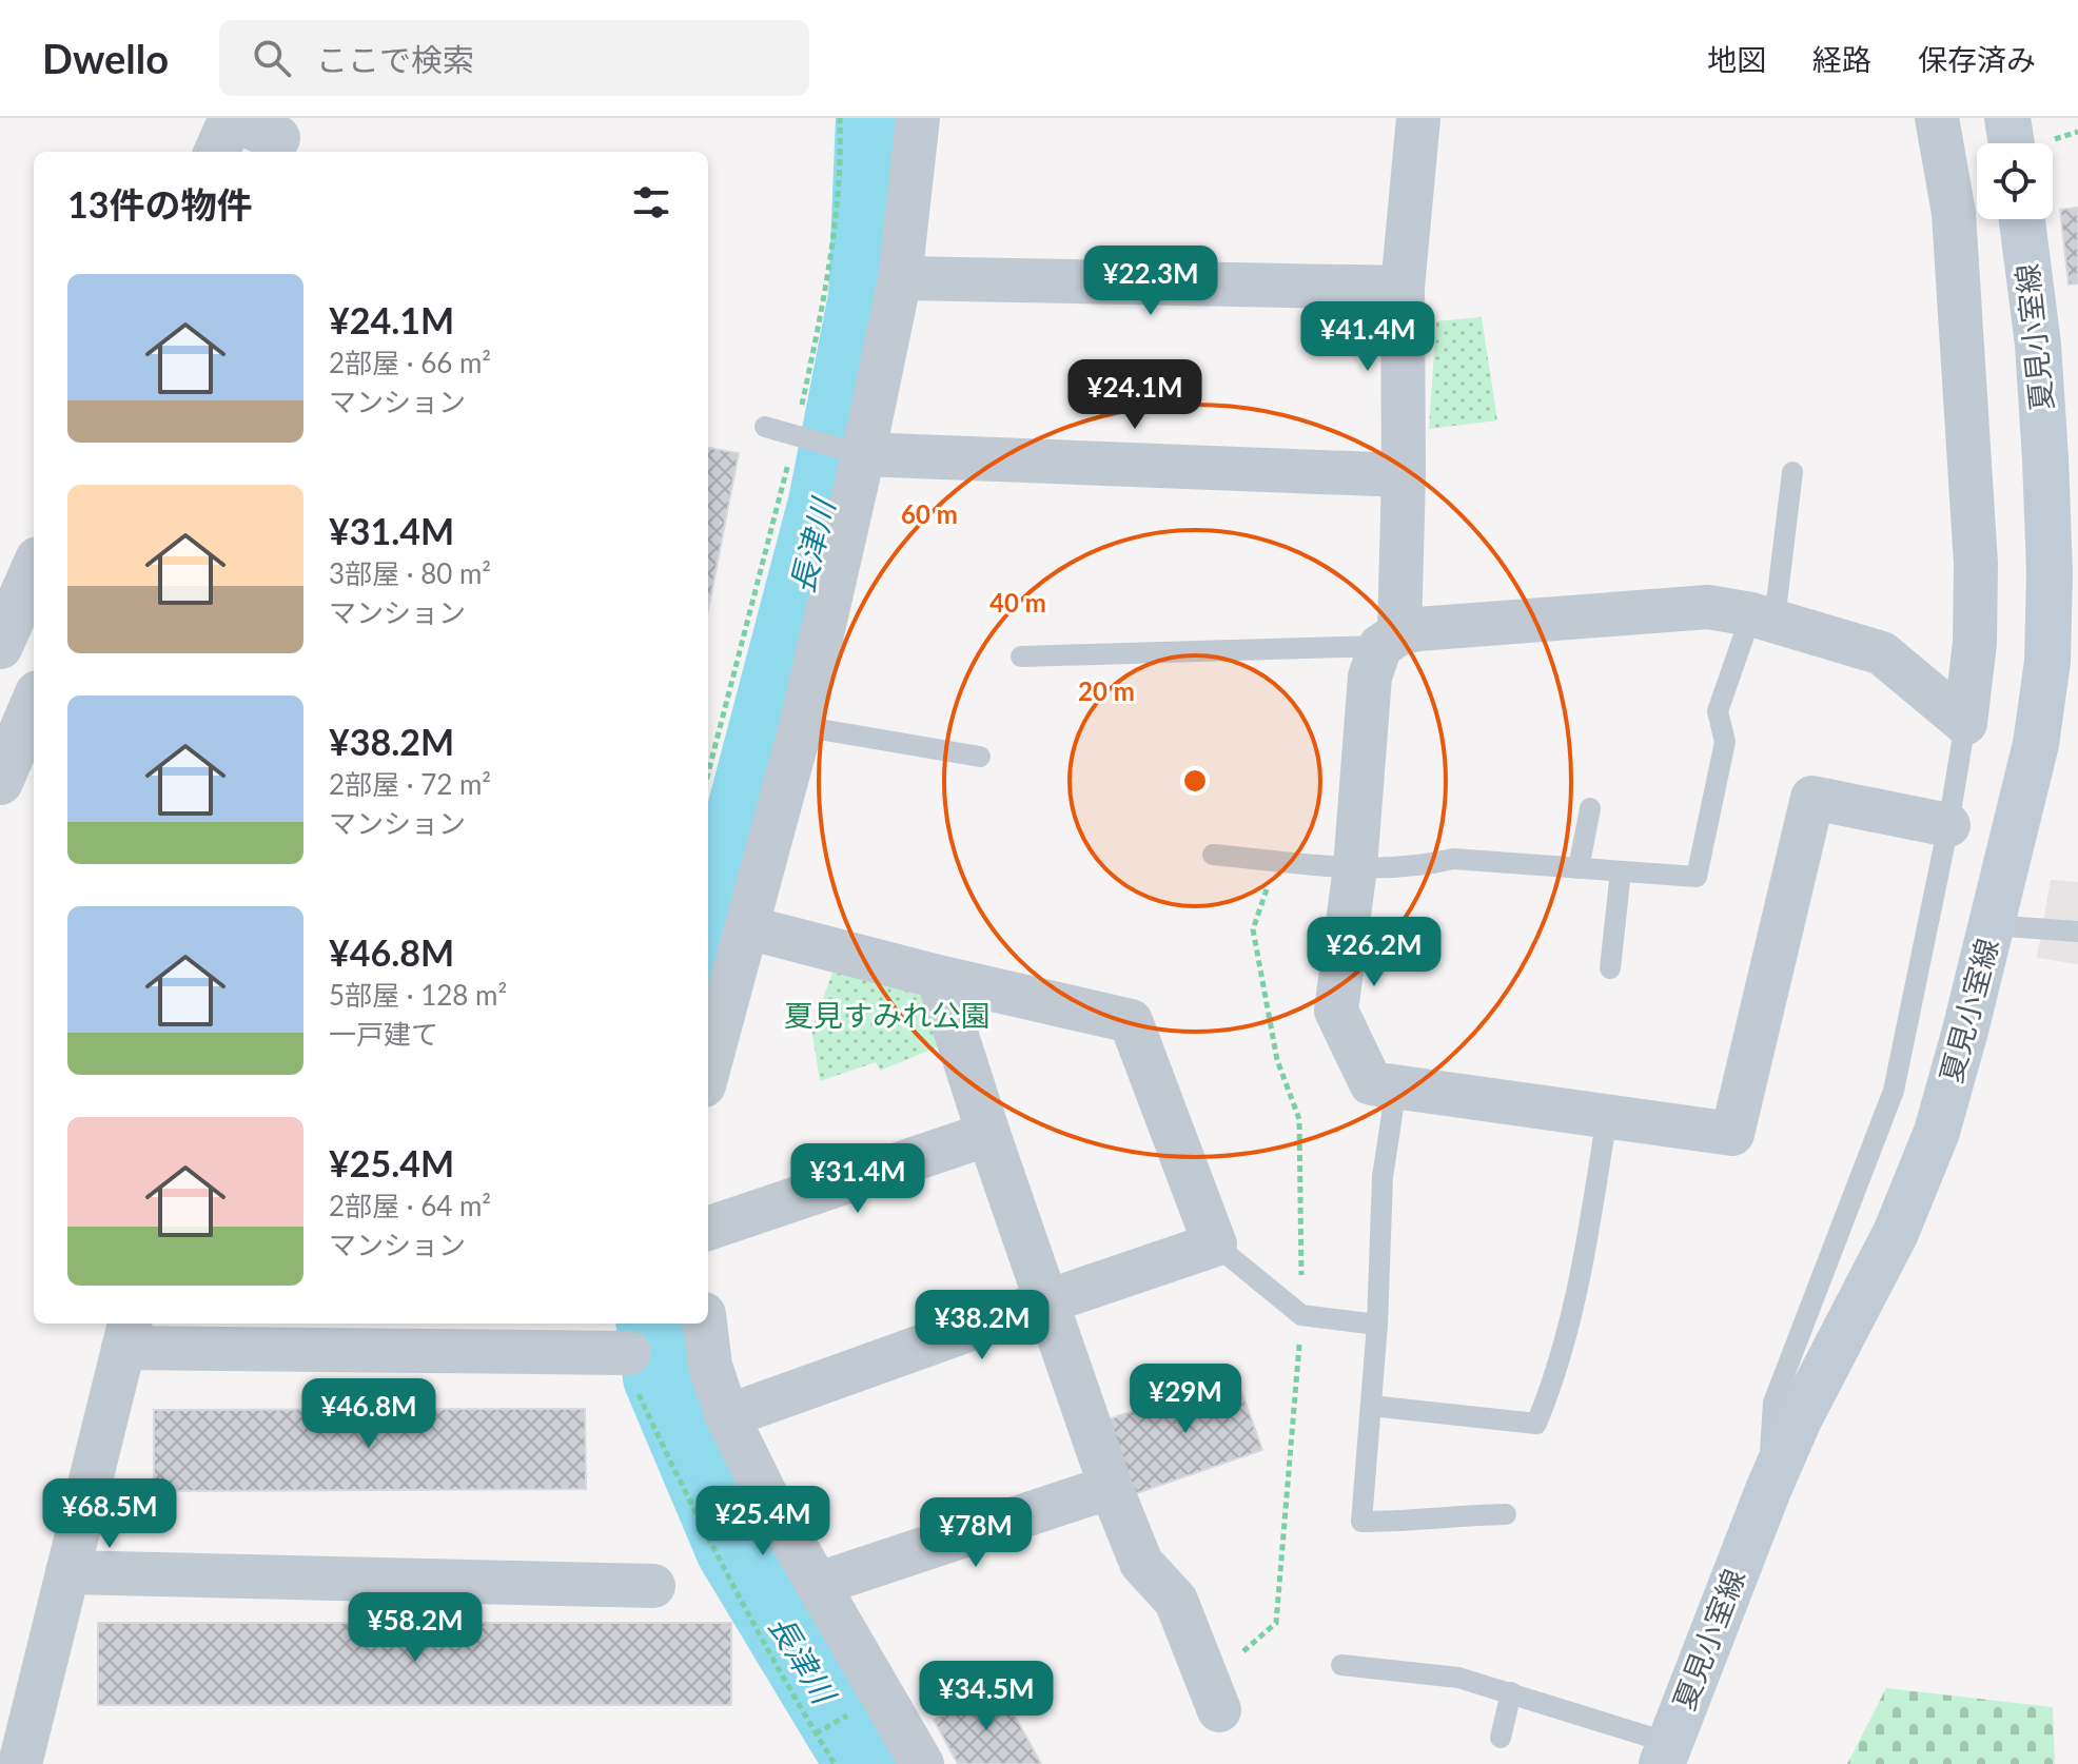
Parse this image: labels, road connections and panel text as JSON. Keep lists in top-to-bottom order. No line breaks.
{"streets":{"main road":["夏見小室線"]},"water":["長津川"],"parks":["夏見すみれ公園"],"page":{"header":"Dwello","search":"ここで検索","nav":["地図","経路","保存済み"],"heading":"13件の物件","price":["¥22.3M","¥41.4M","¥24.1M","¥26.2M","¥31.4M","¥38.2M","¥29M","¥46.8M","¥68.5M","¥25.4M","¥78M","¥58.2M","¥34.5M"],"list":[{"name":"¥24.1M","note":"2部屋 · 66 m² · マンション"},{"name":"¥31.4M","note":"3部屋 · 80 m² · マンション"},{"name":"¥38.2M","note":"2部屋 · 72 m² · マンション"},{"name":"¥46.8M","note":"5部屋 · 128 m² · 一戸建て"},{"name":"¥25.4M","note":"2部屋 · 64 m² · マンション"}]},"rings":["60 m","40 m","20 m"]}
